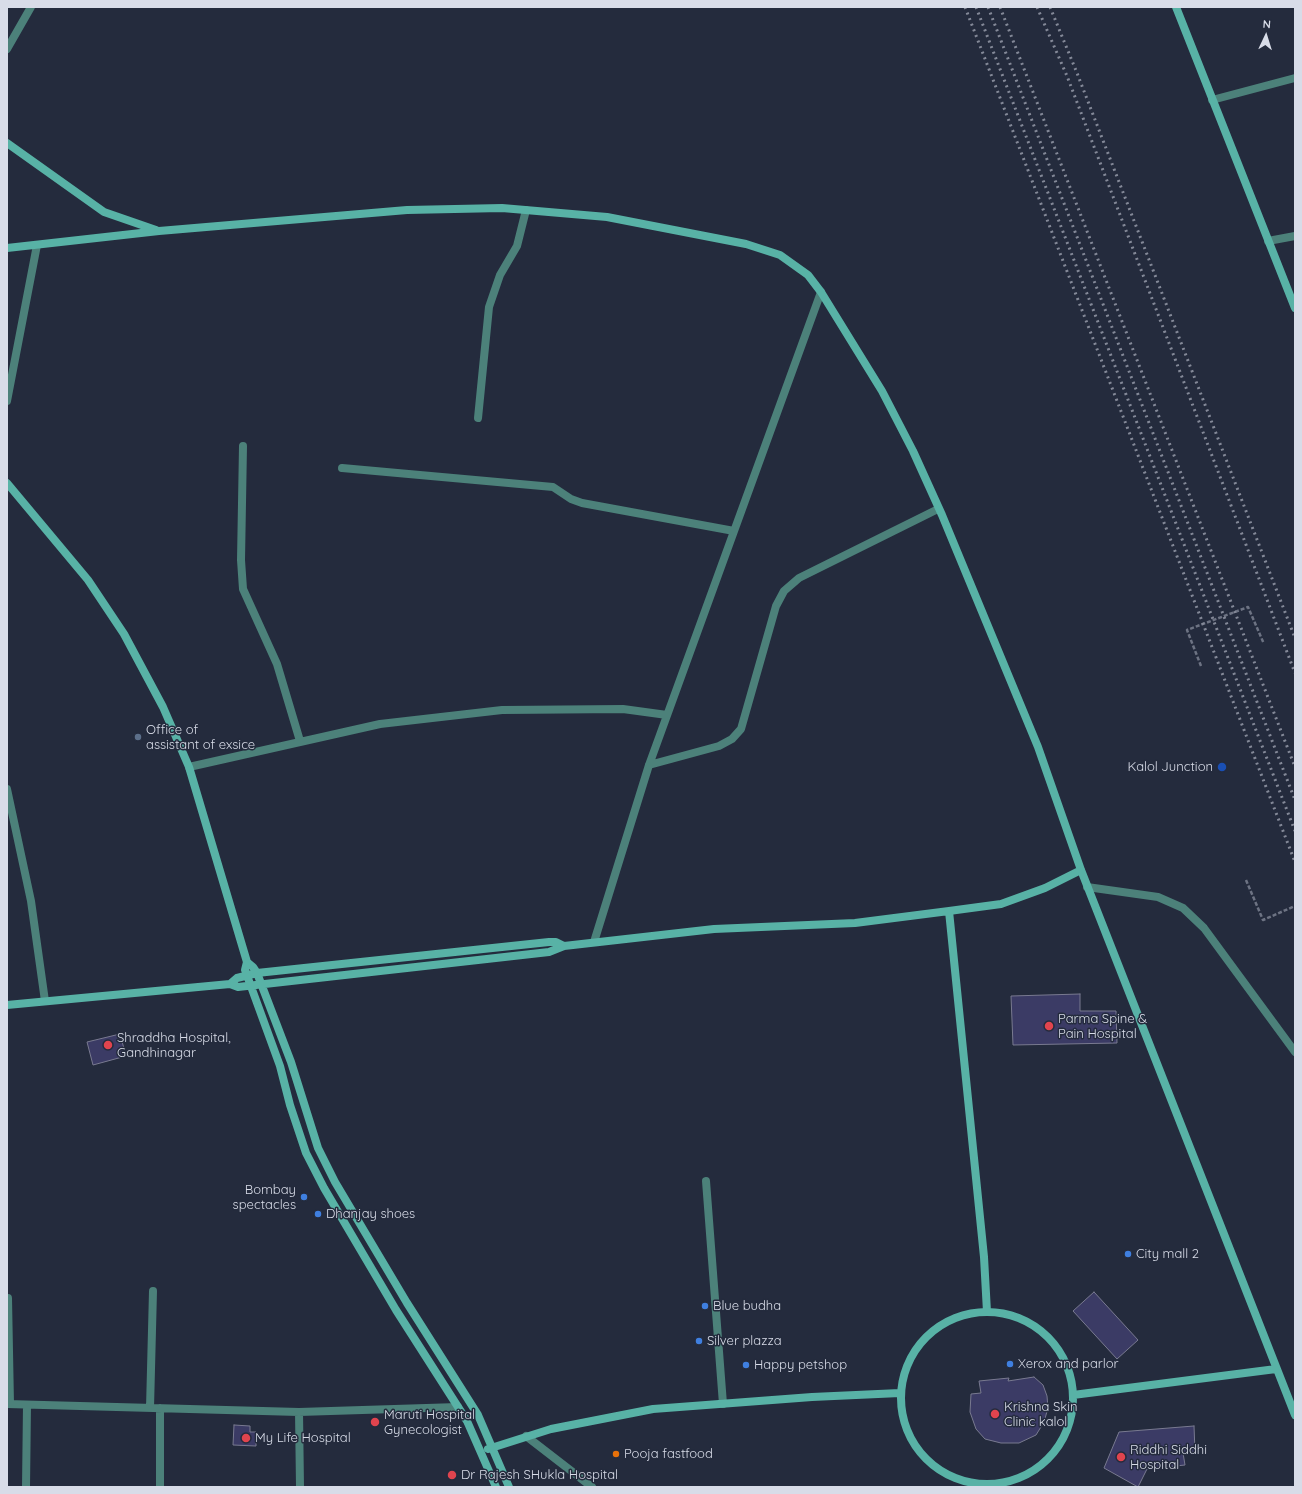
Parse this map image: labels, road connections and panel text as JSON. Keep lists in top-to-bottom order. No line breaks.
{"places":["Office of assistant of exsice","Kalol Junction","Parma Spine & Pain Hospital","Shraddha Hospital, Gandhinagar","Bombay spectacles","Dhanjay shoes","City mall 2","Blue budha","Silver plazza","Xerox and parlor","Happy petshop","Krishna Skin Clinic kalol","Maruti Hospital Gynecologist","My Life Hospital","Pooja fastfood","Riddhi Siddhi Hospital","Dr Rajesh SHukla Hospital"],"north":"top"}
